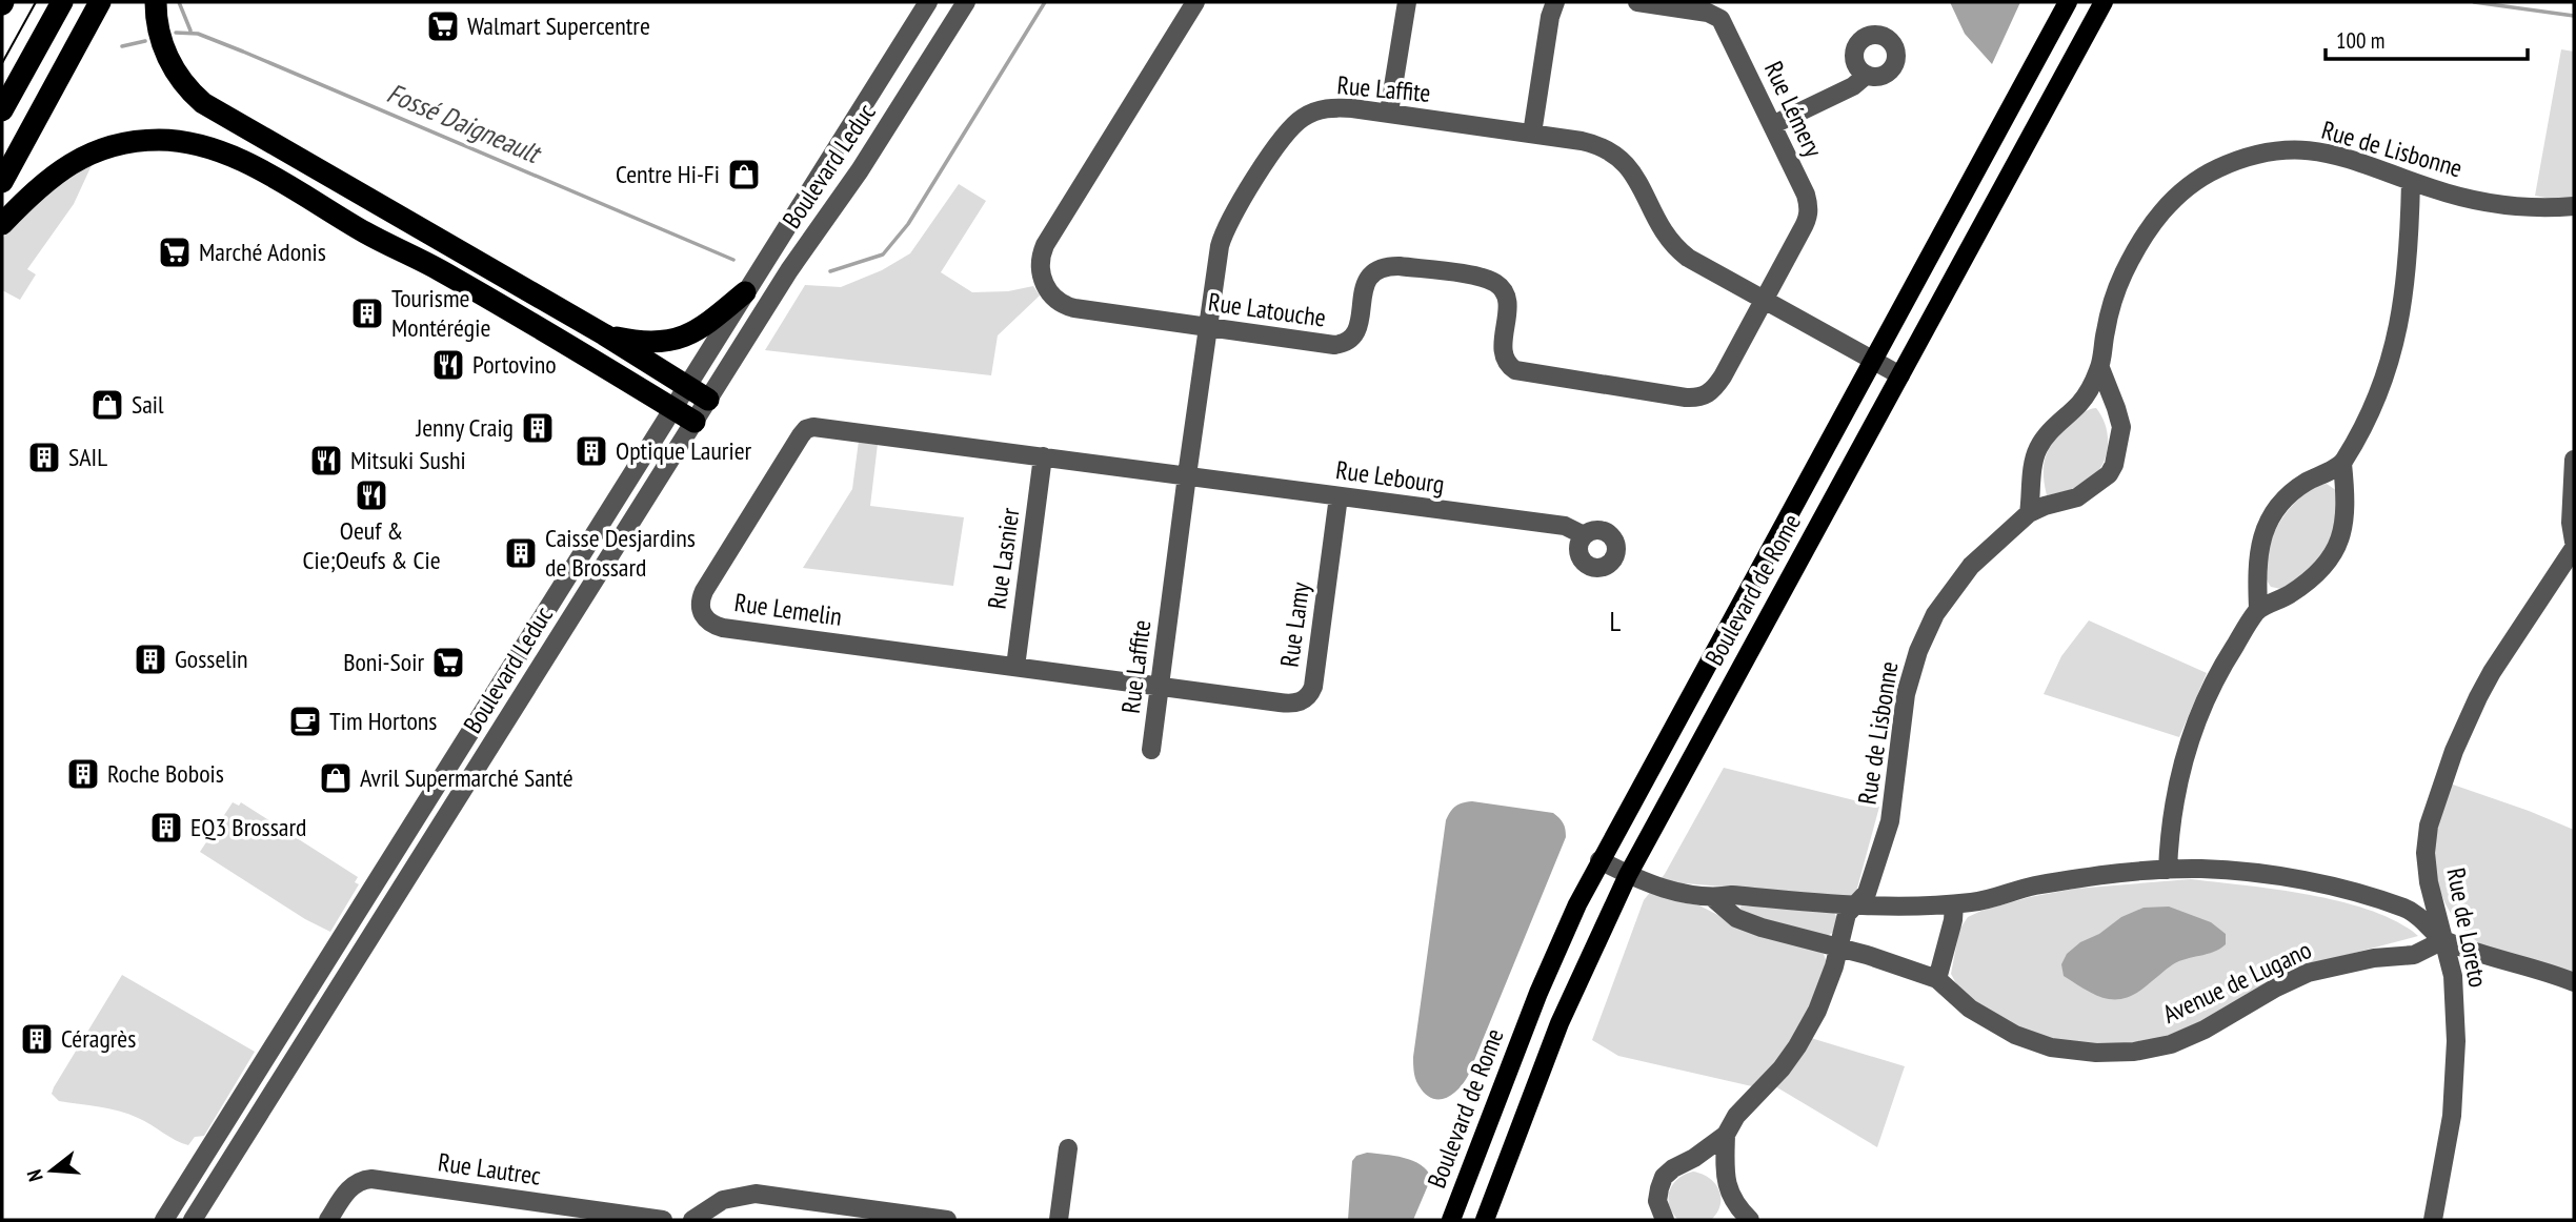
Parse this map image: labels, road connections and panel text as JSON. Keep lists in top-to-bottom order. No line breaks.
{"streets":{"main road":["Boulevard de Rome"],"street":["Rue Laffite","Rue Lémery","Rue de Lisbonne","Boulevard Leduc","Rue Latouche","Rue Lebourg","Rue Lasnier","Rue Lemelin","Rue Lamy","Rue de Loreto","Avenue de Lugano","Rue Lautrec"]},"crossings":[["Rue Laffite","Rue Lémery"],["Rue Laffite","Rue Latouche"],["Rue Laffite","Rue Lebourg"],["Rue Laffite","Boulevard de Rome"],["Rue Laffite","Rue Lemelin"],["Rue Laffite","Rue Lamy"],["Rue Lémery","Rue Latouche"],["Rue de Lisbonne","Avenue de Lugano"],["Rue Lebourg","Rue Lemelin"],["Rue Lebourg","Rue Lamy"],["Rue Lasnier","Rue Lemelin"],["Boulevard de Rome","Avenue de Lugano"],["Rue Lemelin","Rue Lamy"],["Rue de Loreto","Avenue de Lugano"]],"districts":["L"],"water":["Fossé Daigneault"],"places":{"supermarket":["Walmart Supercentre","Marché Adonis","Boni-Soir"],"shop":["Centre Hi-Fi","Sail","Avril Supermarché Santé"],"building":["Tourisme Montérégie","Jenny Craig","Optique Laurier","SAIL","Caisse Desjardins de Brossard","Gosselin","Roche Bobois","EQ3 Brossard","Céragrès"],"restaurant":["Portovino","Mitsuki Sushi","Oeuf & Cie;Oeufs & Cie"],"cafe":["Tim Hortons"]},"scale_bar":"100 m","north":"left"}
